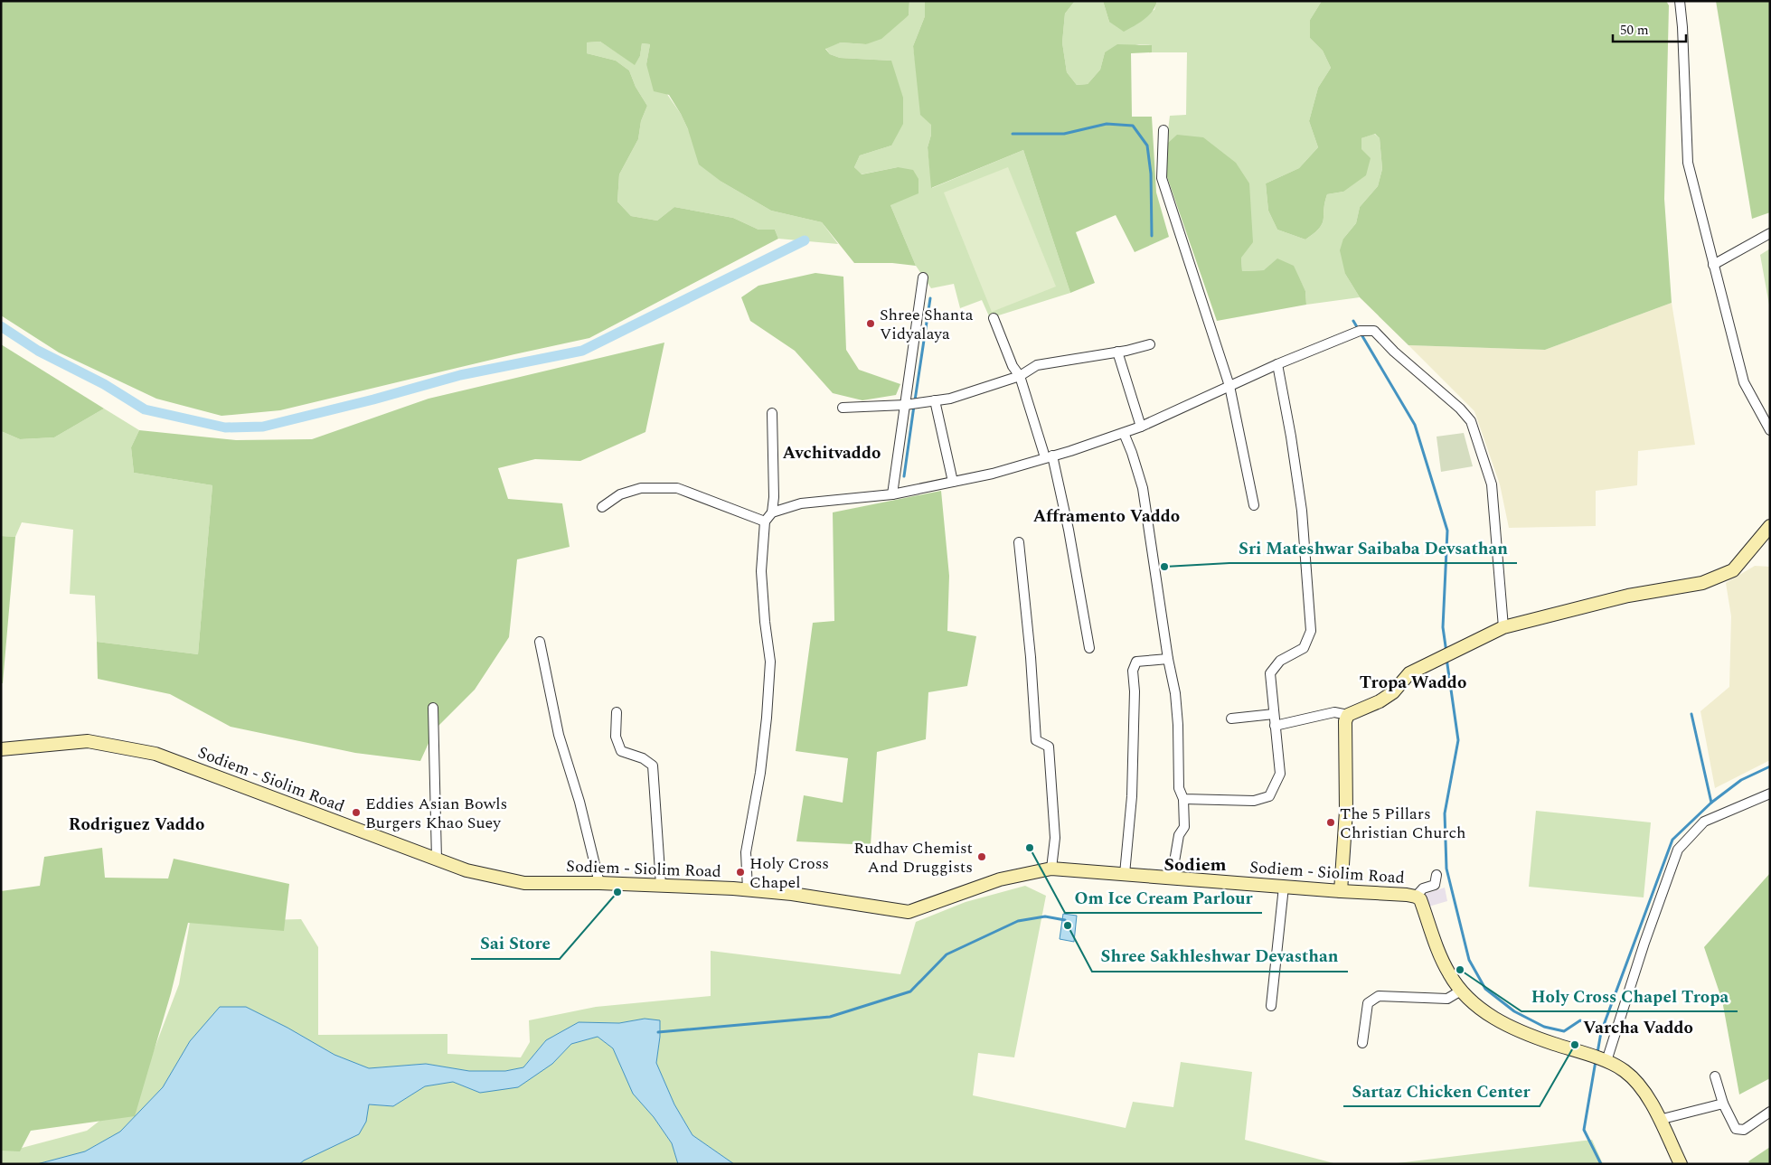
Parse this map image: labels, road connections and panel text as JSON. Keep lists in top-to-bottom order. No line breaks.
{"streets":{"main road":["Sodiem - Siolim Road"]},"districts":["Avchitvaddo","Afframento Vaddo","Tropa Waddo","Rodriguez Vaddo","Sodiem","Varcha Vaddo"],"places":["Shree Shanta Vidyalaya","Sri Mateshwar Saibaba Devsathan","Eddies Asian Bowls Burgers Khao Suey","The 5 Pillars Christian Church","Om Ice Cream Parlour","Rudhav Chemist And Druggists","Holy Cross Chapel","Sai Store","Shree Sakhleshwar Devasthan","Holy Cross Chapel Tropa","Sartaz Chicken Center"],"scale_bar":"50 m"}
